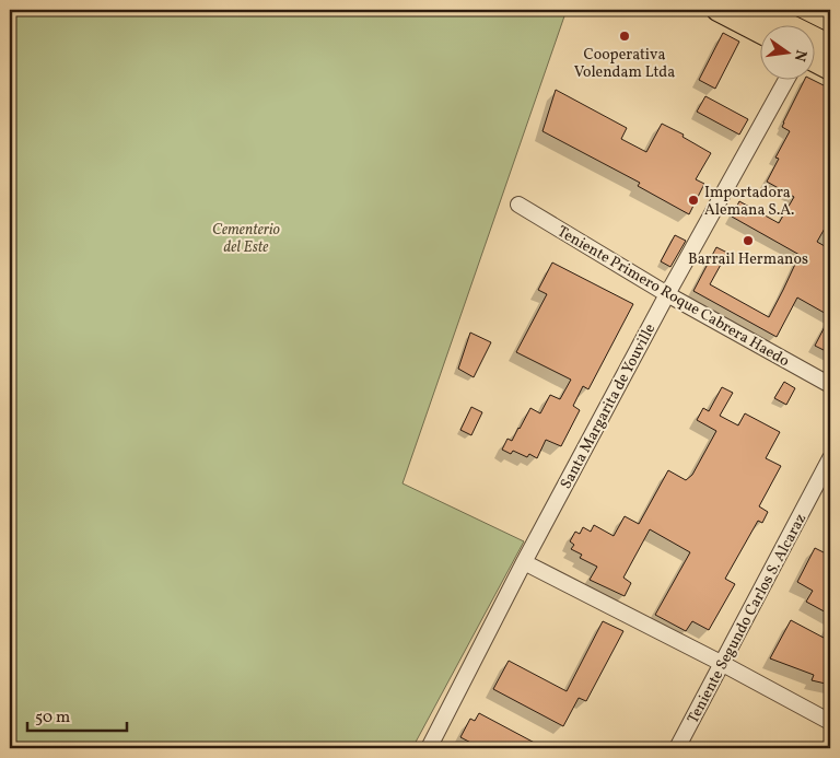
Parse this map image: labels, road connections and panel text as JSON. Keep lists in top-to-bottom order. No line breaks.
{"streets":{"street":["Teniente Primero Roque Cabrera Haedo","Santa Margarita de Youville","Teniente Segundo Carlos S. Alcaraz"]},"crossings":[["Teniente Primero Roque Cabrera Haedo","Santa Margarita de Youville"]],"parks":["Cementerio del Este"],"places":["Cooperativa Volendam Ltda","Importadora Alemana S.A.","Barrail Hermanos"],"scale_bar":"50 m","north":"right"}
